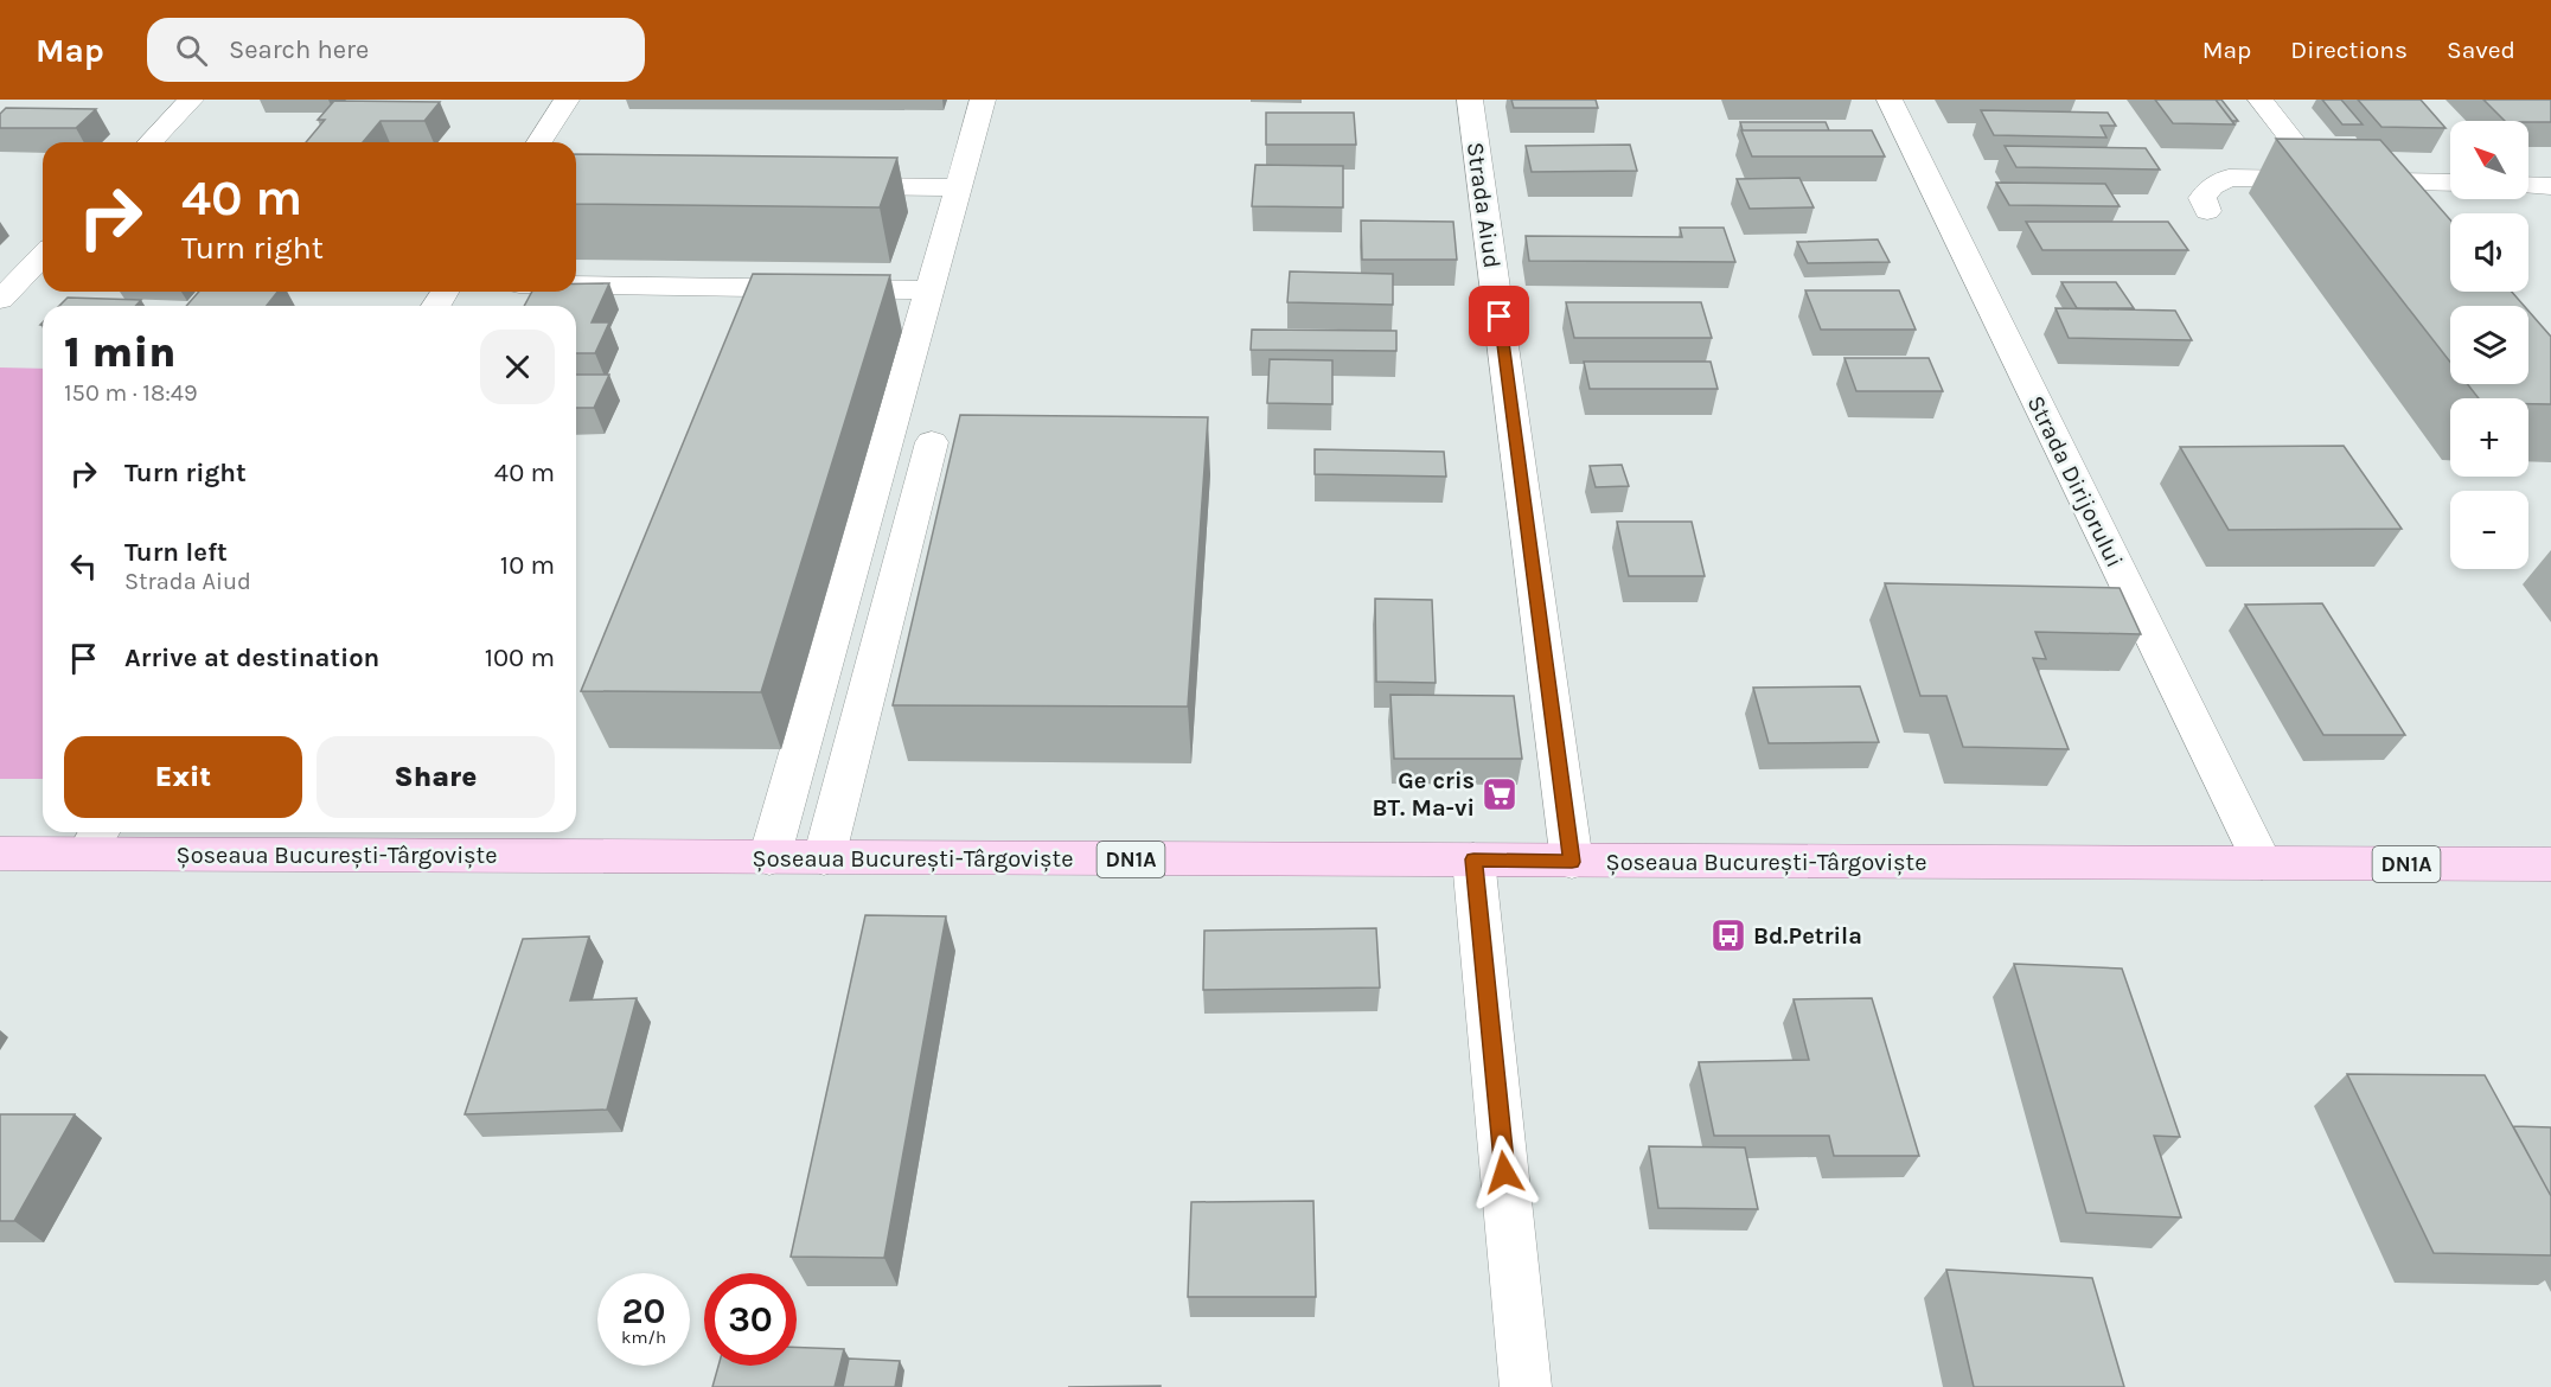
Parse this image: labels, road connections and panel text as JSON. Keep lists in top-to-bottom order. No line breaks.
{"streets":{"main road":["Șoseaua București-Târgoviște","DN1A"],"street":["Strada Aiud","Strada Dirijorului"]},"crossings":[["Strada Aiud","Șoseaua București-Târgoviște"],["Strada Dirijorului","Șoseaua București-Târgoviște"]],"places":{"supermarket":["Ge cris BT. Ma-vi"],"bus stop":["Bd.Petrila"]},"north":"top left","page":{"header":"Map","search":"Search here","nav":["Map","Directions","Saved"],"map_buttons":["+","−"],"turn":["40 m","Turn right"],"heading":["1 min","150 m · 18:49"],"list":[{"name":"Turn right","value":"40 m"},{"name":"Turn left","note":"Strada Aiud","value":"10 m"},{"name":"Arrive at destination","value":"100 m"}],"buttons":["Exit","Share"],"speed":"20 km/h","limit":"30"}}
